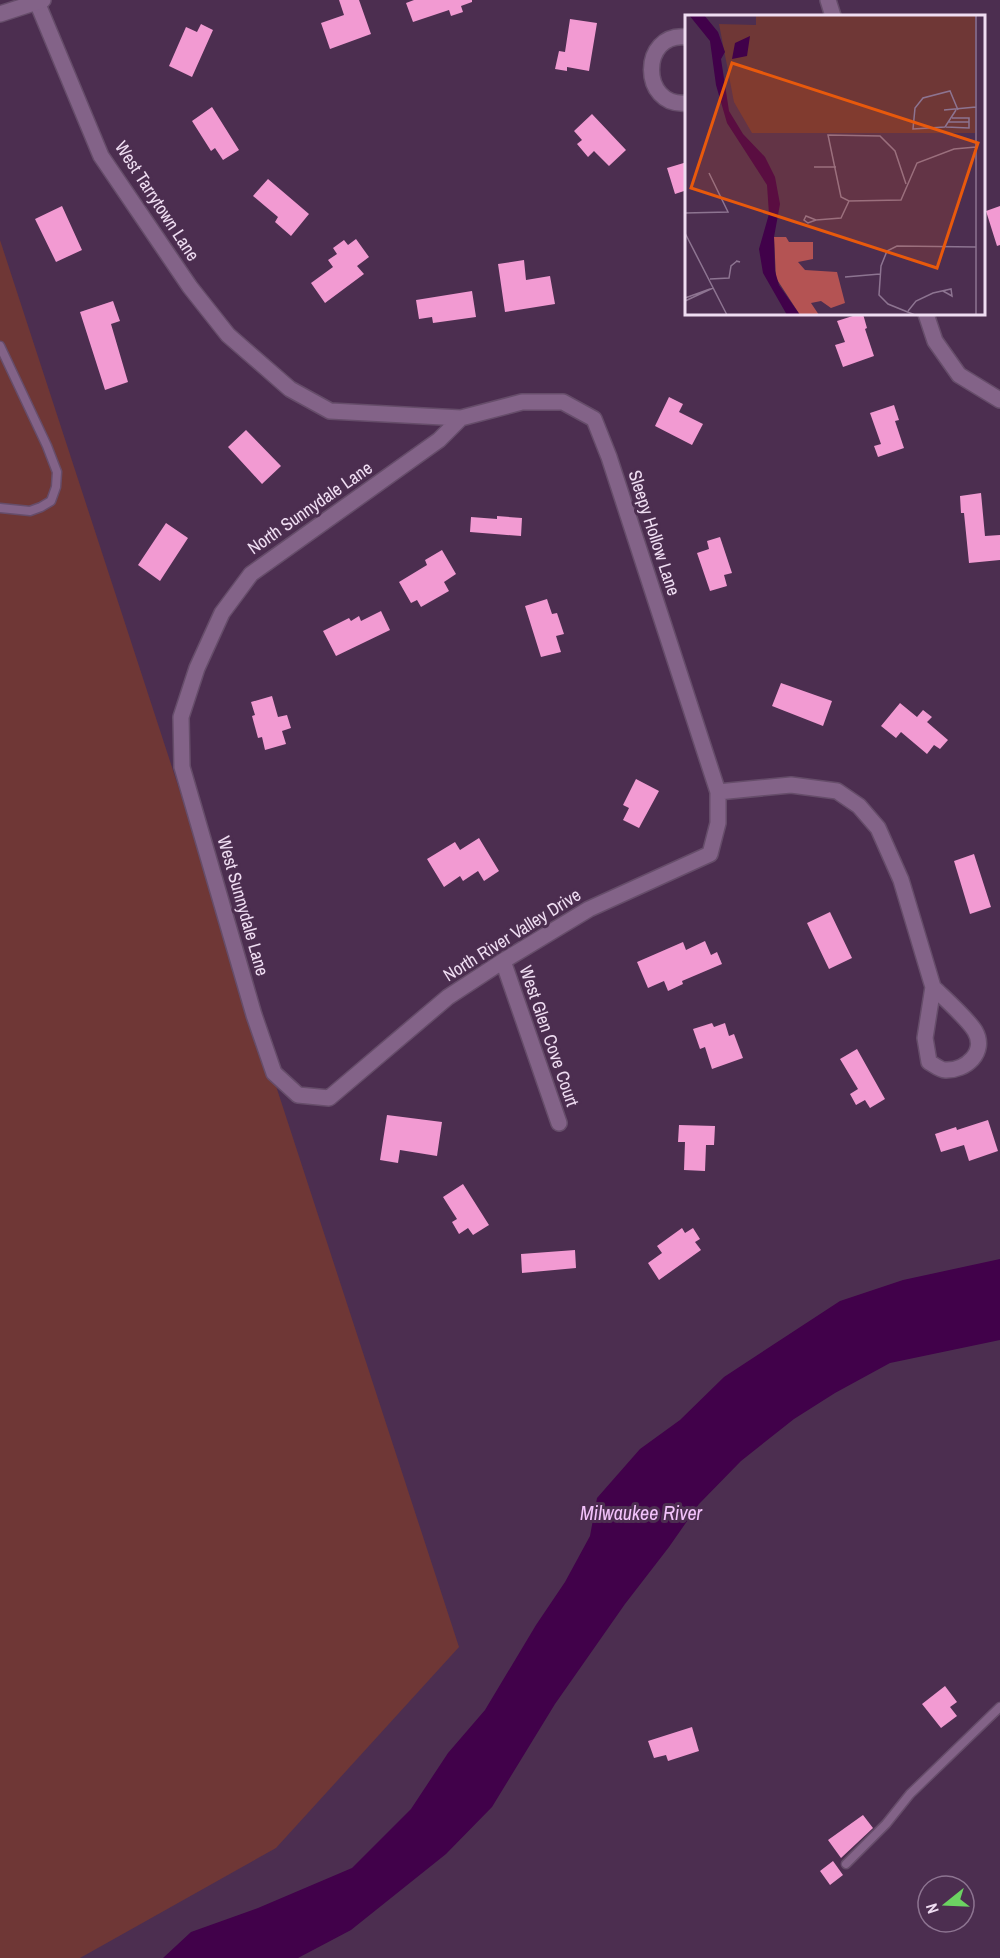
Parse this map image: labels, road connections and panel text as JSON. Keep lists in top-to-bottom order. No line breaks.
{"streets":{"street":["West Tarrytown Lane","North Sunnydale Lane","Sleepy Hollow Lane","West Sunnydale Lane","North River Valley Drive","West Glen Cove Court"]},"crossings":[["West Tarrytown Lane","North Sunnydale Lane"],["West Tarrytown Lane","Sleepy Hollow Lane"],["North Sunnydale Lane","Sleepy Hollow Lane"],["North Sunnydale Lane","West Sunnydale Lane"],["Sleepy Hollow Lane","North River Valley Drive"],["West Sunnydale Lane","North River Valley Drive"],["North River Valley Drive","West Glen Cove Court"]],"water":["Milwaukee River"],"north":"left"}
